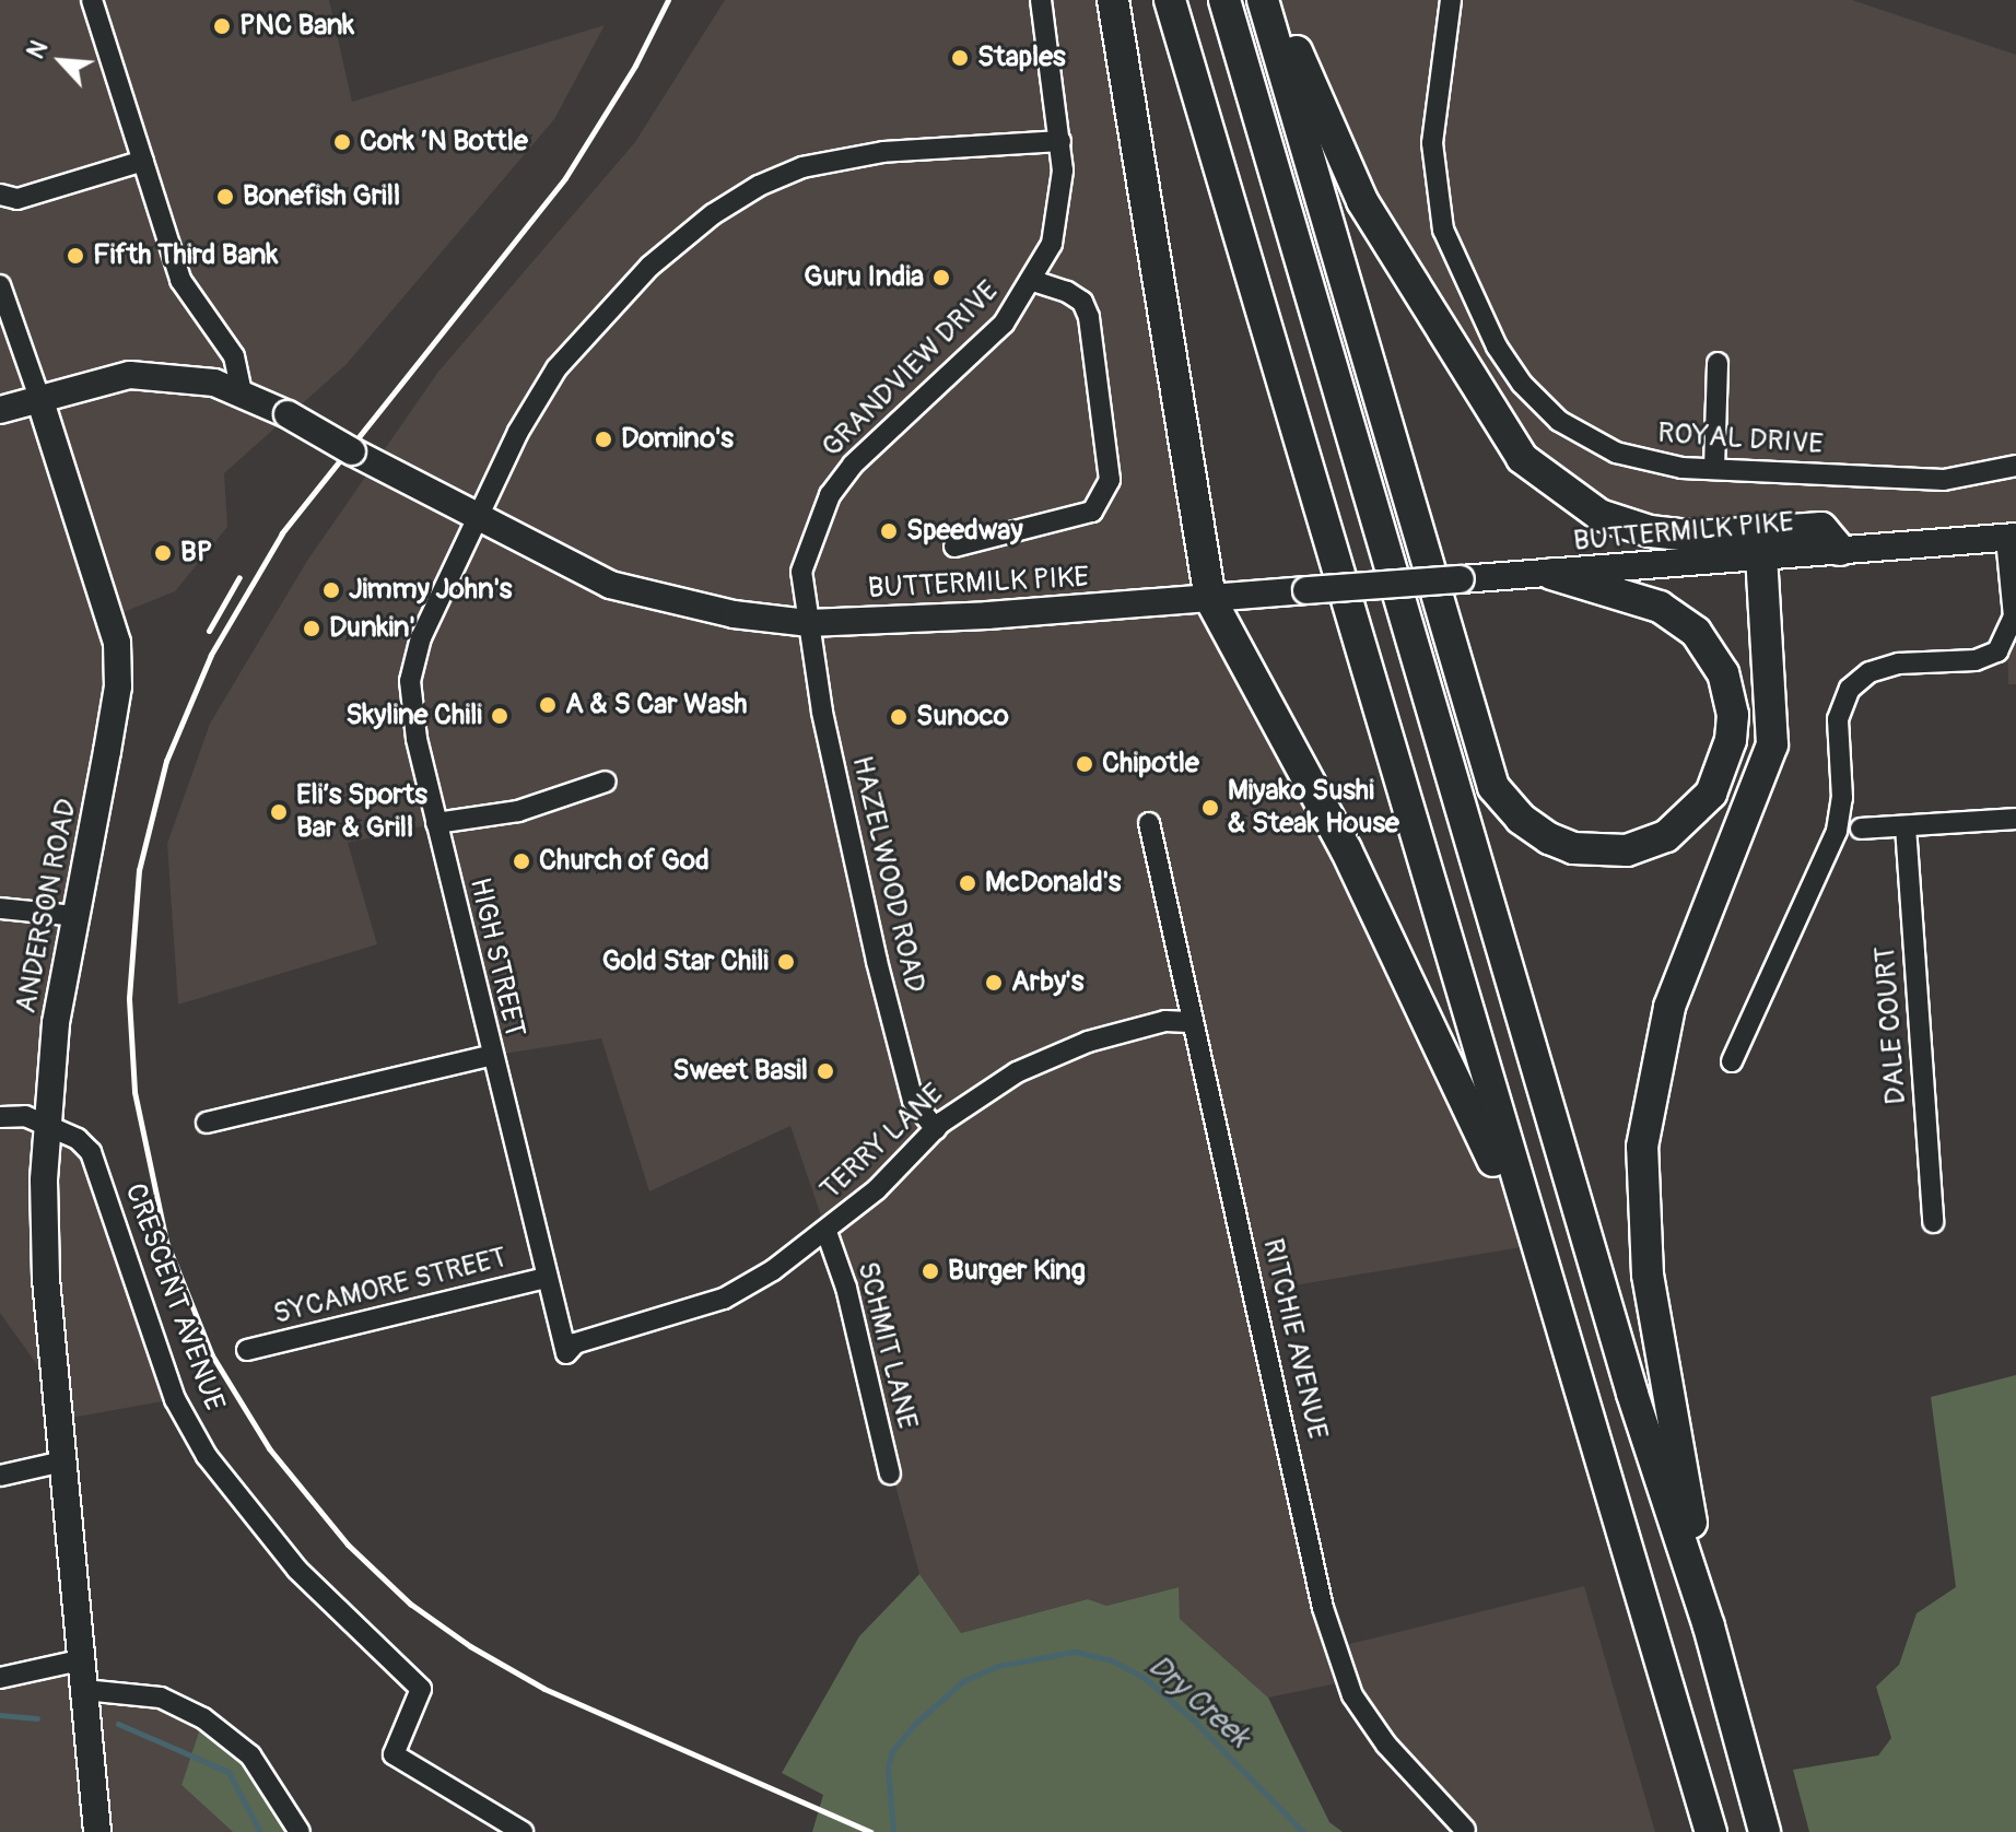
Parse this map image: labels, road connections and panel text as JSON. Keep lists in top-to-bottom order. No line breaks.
{"streets":{"main road":["BUTTERMILK PIKE","ANDERSON ROAD"],"street":["GRANDVIEW DRIVE","ROYAL DRIVE","HAZELWOOD ROAD","HIGH STREET","DALE COURT","TERRY LANE","SYCAMORE STREET","CRESCENT AVENUE","RITCHIE AVENUE","SCHMIT LANE"]},"crossings":[["GRANDVIEW DRIVE","BUTTERMILK PIKE"],["GRANDVIEW DRIVE","HAZELWOOD ROAD"],["GRANDVIEW DRIVE","HIGH STREET"],["BUTTERMILK PIKE","HAZELWOOD ROAD"],["BUTTERMILK PIKE","ANDERSON ROAD"],["BUTTERMILK PIKE","HIGH STREET"],["HAZELWOOD ROAD","TERRY LANE"],["ANDERSON ROAD","CRESCENT AVENUE"],["HIGH STREET","TERRY LANE"],["HIGH STREET","SYCAMORE STREET"],["TERRY LANE","RITCHIE AVENUE"],["TERRY LANE","SCHMIT LANE"]],"water":["Dry Creek"],"places":["PNC Bank","Staples","Cork ’N Bottle","Bonefish Grill","Fifth Third Bank","Guru India","Domino's","Speedway","BP","Jimmy John's","Dunkin'","A & S Car Wash","Skyline Chili","Sunoco","Chipotle","Miyako Sushi & Steak House","Eli’s Sports Bar & Grill","Church of God","McDonald's","Gold Star Chili","Arby's","Sweet Basil","Burger King"],"north":"top left"}
